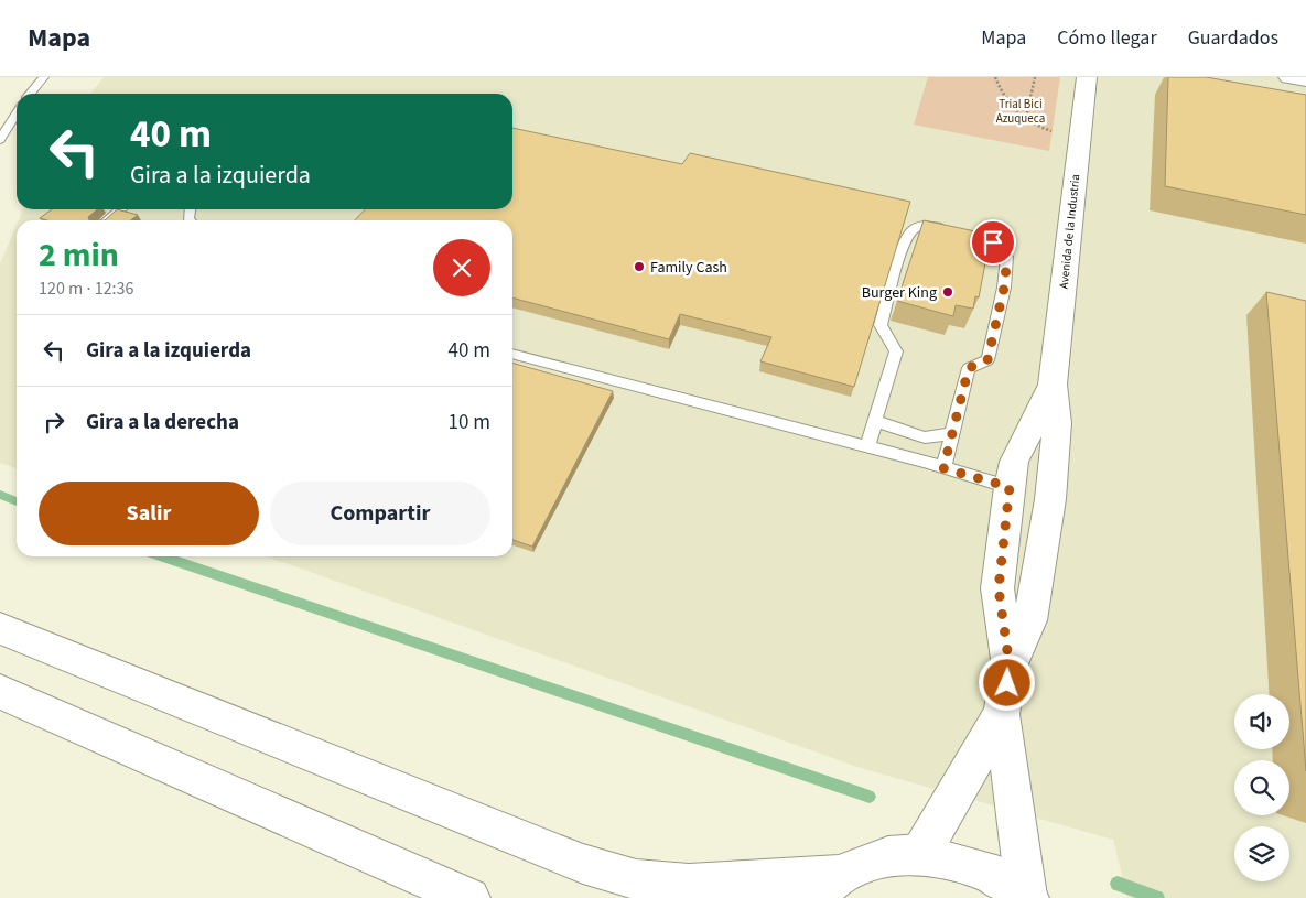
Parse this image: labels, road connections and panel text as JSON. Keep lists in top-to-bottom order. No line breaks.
{"streets":{"street":["Avenida de la Industria"]},"parks":["Trial Bici Azuqueca"],"places":["Family Cash","Burger King"],"page":{"header":"Mapa","nav":["Mapa","Cómo llegar","Guardados"],"turn":["40 m","Gira a la izquierda"],"heading":["2 min","120 m · 12:36"],"list":[{"name":"Gira a la izquierda","value":"40 m"},{"name":"Gira a la derecha","value":"10 m"}],"buttons":["Salir","Compartir"]}}
